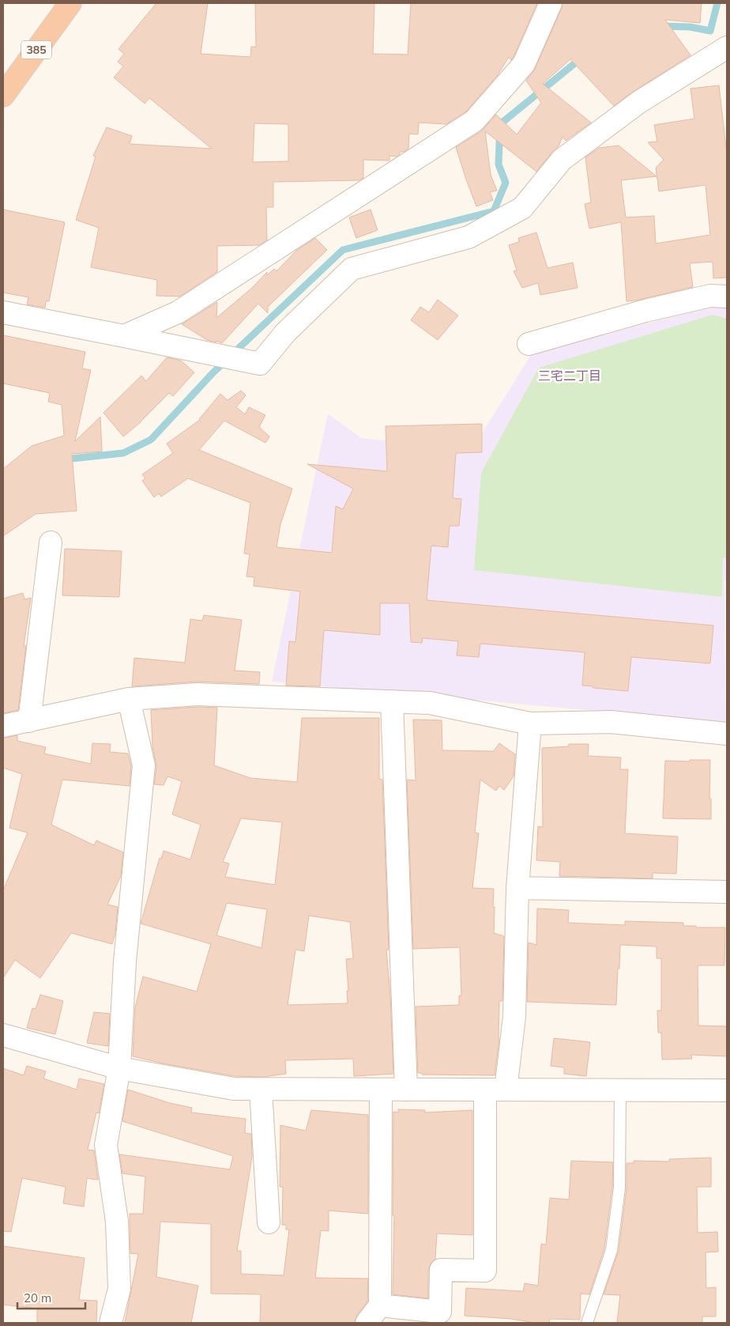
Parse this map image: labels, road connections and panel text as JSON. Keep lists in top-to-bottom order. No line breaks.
{"streets":{"highway":["385"]},"districts":["三宅二丁目"],"scale_bar":"20 m"}
